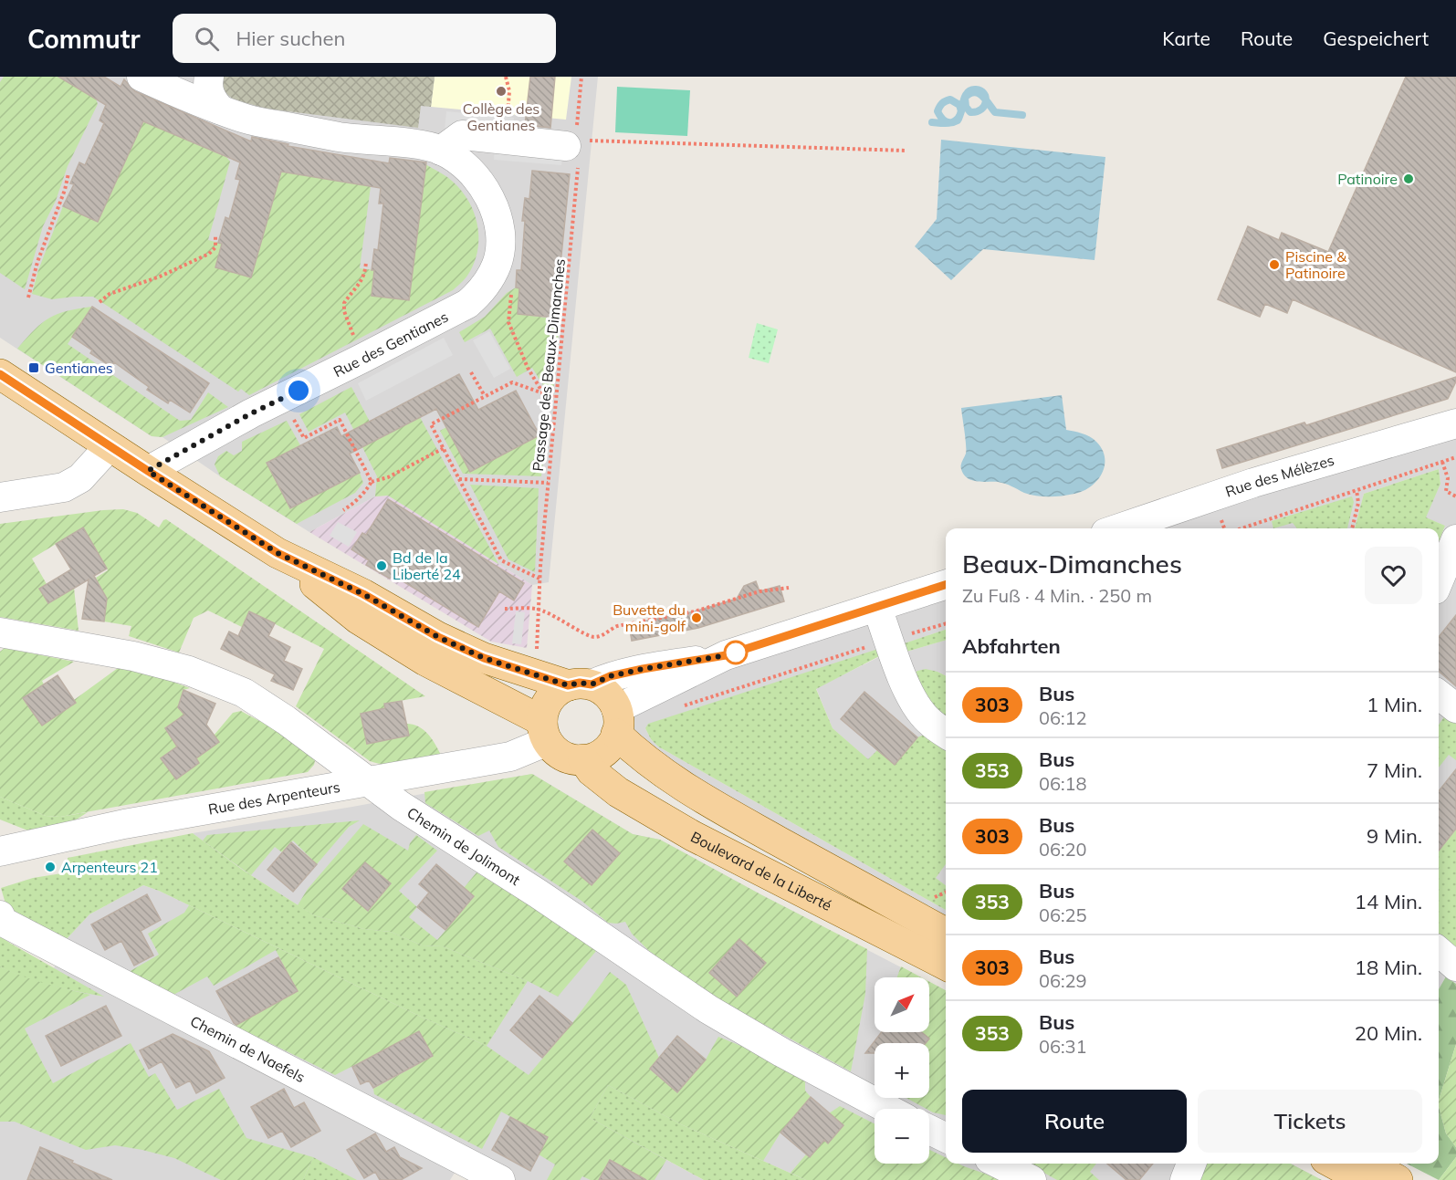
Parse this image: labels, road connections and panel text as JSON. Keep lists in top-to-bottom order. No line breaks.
{"streets":{"main road":["Boulevard de la Liberté"],"street":["Rue des Gentianes","Rue des Mélèzes","Rue des Arpenteurs","Chemin de Jolimont","Chemin de Naefels"],"path":["Passage des Beaux-Dimanches"]},"crossings":[["Rue des Arpenteurs","Chemin de Jolimont"],["Rue des Arpenteurs","Boulevard de la Liberté"]],"places":{"other":["Collège des Gentianes","Patinoire","Piscine & Patinoire","Bd de la Liberté 24","Buvette du mini-golf","Arpenteurs 21"],"transit":["Gentianes"]},"lines":["bus line 303"],"north":"top right","page":{"header":"Commutr","search":"Hier suchen","nav":["Karte","Route","Gespeichert"],"heading":[["Beaux-Dimanches","Zu Fuß · 4 Min. · 250 m"],"Abfahrten"],"list":[{"mark":"303","name":"Bus","note":"06:12","value":"1 Min."},{"mark":"353","name":"Bus","note":"06:18","value":"7 Min."},{"mark":"303","name":"Bus","note":"06:20","value":"9 Min."},{"mark":"353","name":"Bus","note":"06:25","value":"14 Min."},{"mark":"303","name":"Bus","note":"06:29","value":"18 Min."},{"mark":"353","name":"Bus","note":"06:31","value":"20 Min."}],"map_buttons":["+","−"],"buttons":["Route","Tickets"]}}
